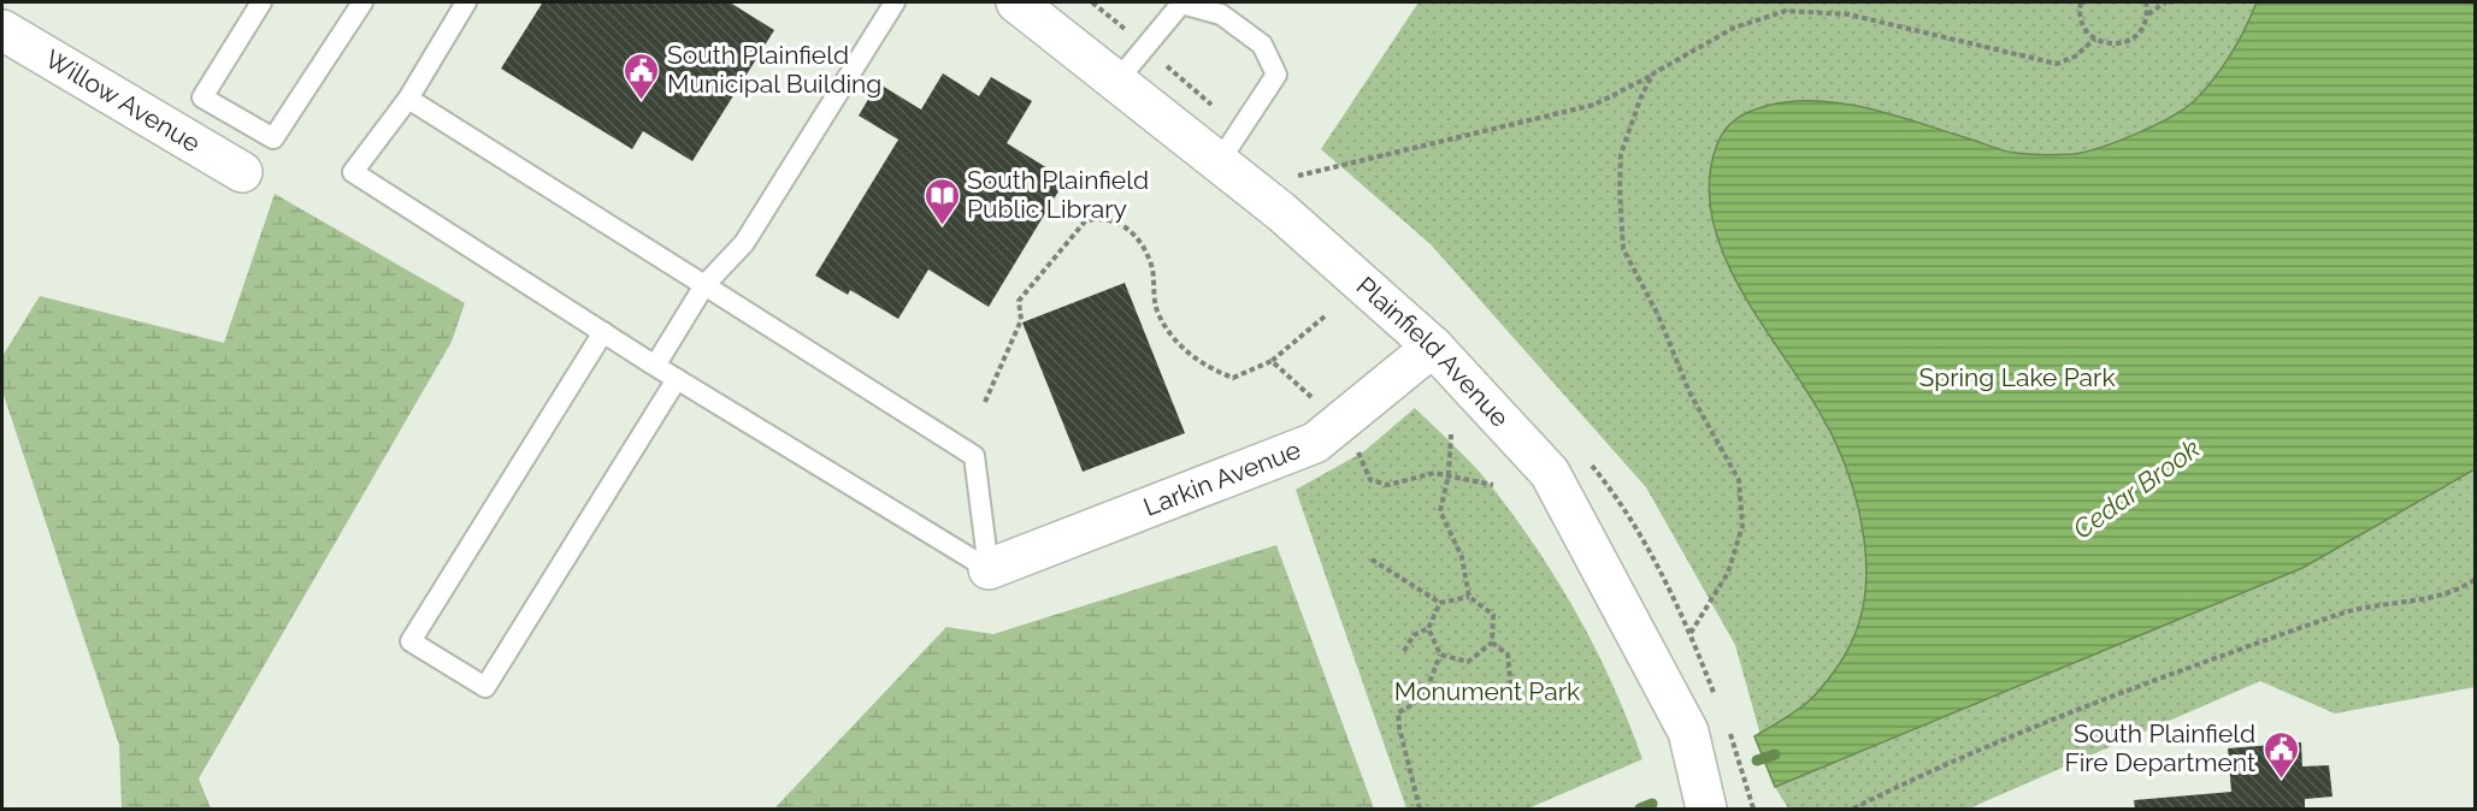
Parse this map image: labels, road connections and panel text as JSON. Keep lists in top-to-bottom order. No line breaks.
{"streets":{"street":["Willow Avenue","Plainfield Avenue","Larkin Avenue"]},"crossings":[["Plainfield Avenue","Larkin Avenue"]],"water":["Cedar Brook"],"parks":["Spring Lake Park","Monument Park"],"places":{"public building":["South Plainfield Municipal Building","South Plainfield Fire Department"],"library":["South Plainfield Public Library"]}}
